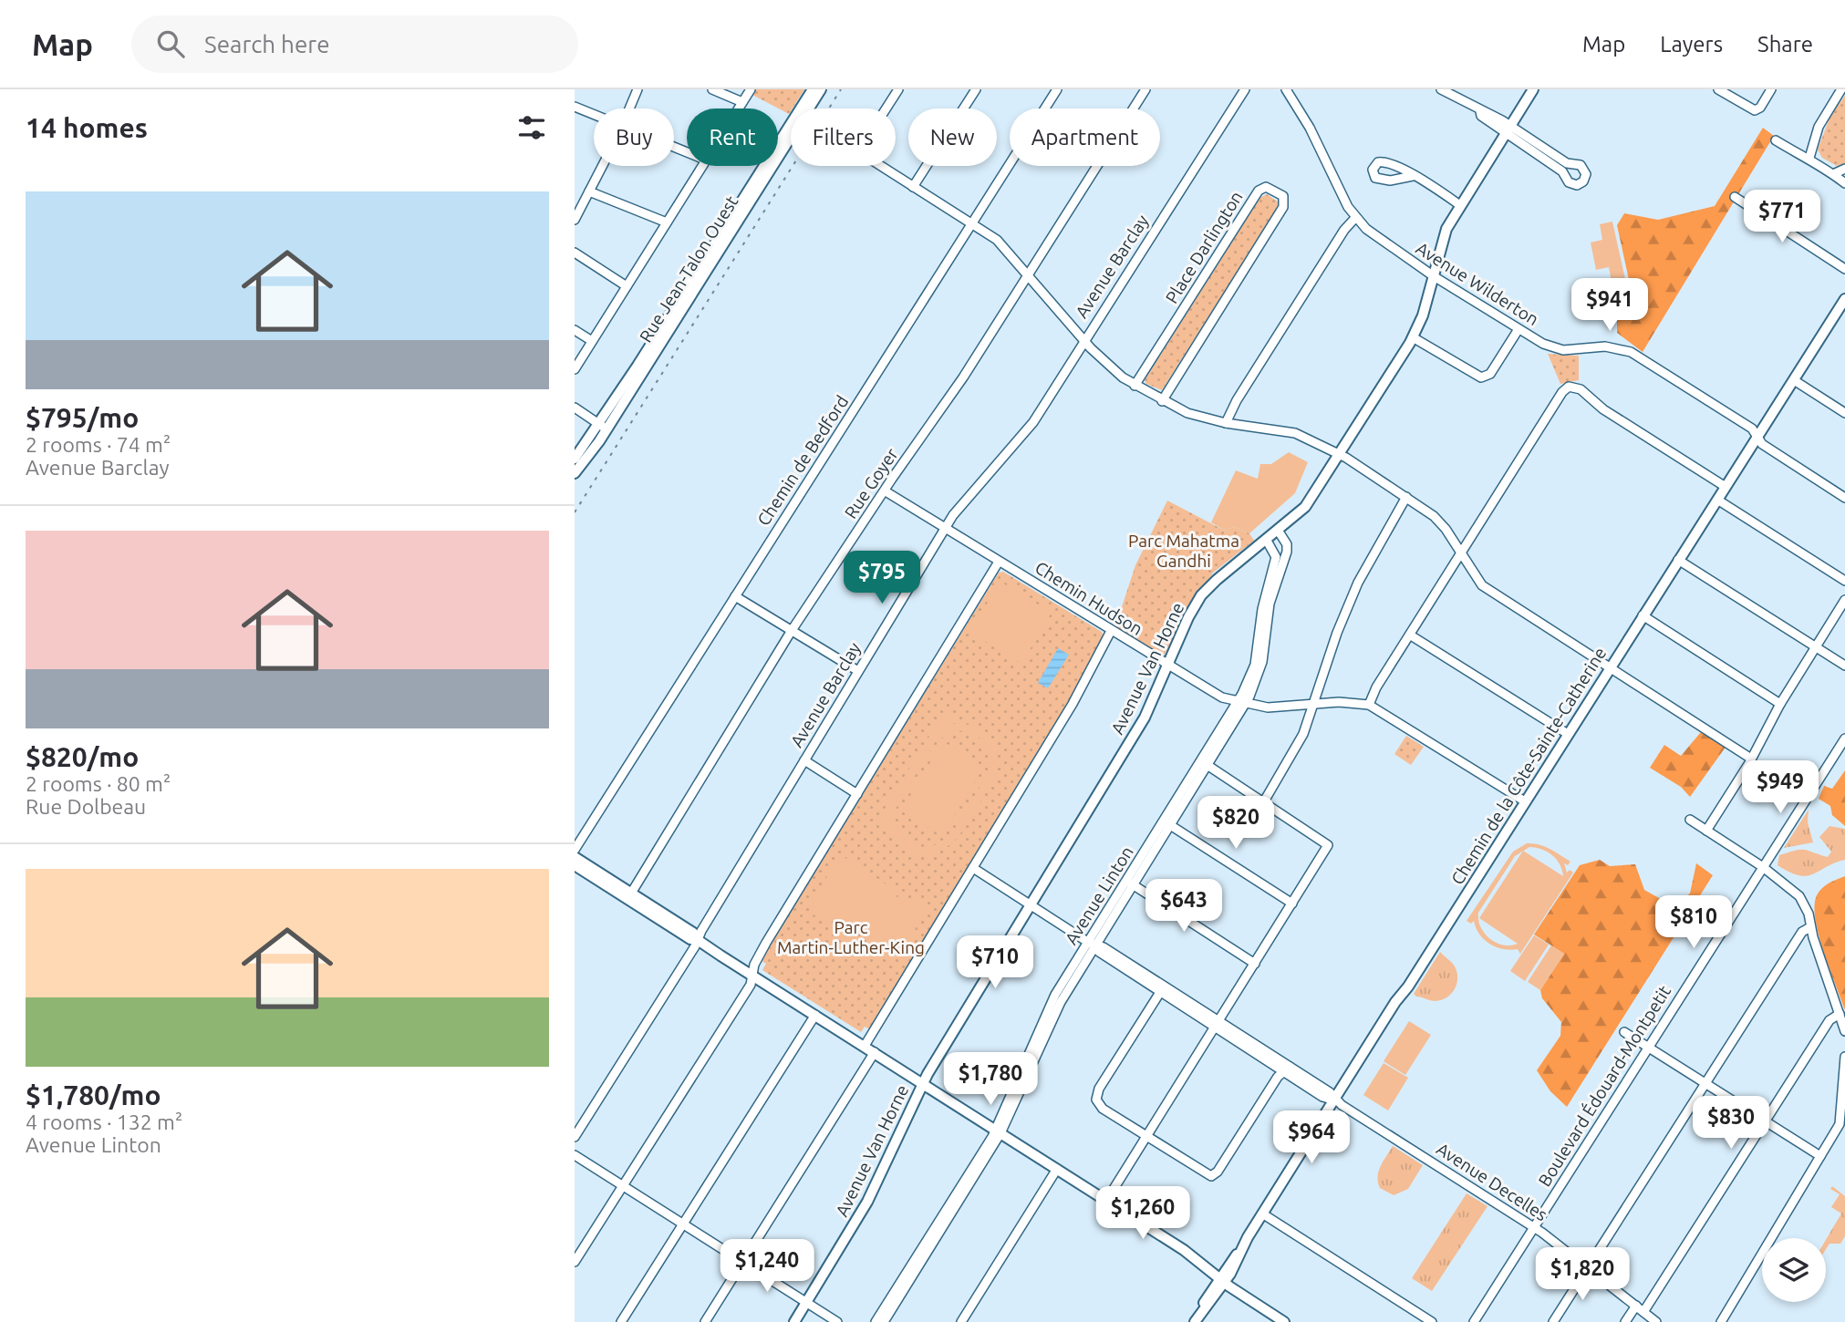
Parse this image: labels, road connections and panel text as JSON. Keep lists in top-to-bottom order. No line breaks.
{"streets":{"main road":["Rue Jean-Talon Ouest","Avenue Van Horne","Chemin de la Côte-Sainte-Catherine"],"street":["Place Darlington","Avenue Barclay","Avenue Wilderton","Chemin de Bedford","Rue Goyer","Chemin Hudson","Avenue Linton","Boulevard Édouard-Montpetit","Avenue Decelles"]},"crossings":[["Avenue Barclay","Chemin Hudson"],["Avenue Wilderton","Avenue Van Horne"],["Avenue Wilderton","Chemin de la Côte-Sainte-Catherine"],["Rue Goyer","Chemin Hudson"],["Chemin Hudson","Avenue Van Horne"],["Chemin Hudson","Chemin de la Côte-Sainte-Catherine"],["Chemin Hudson","Avenue Linton"],["Avenue Van Horne","Avenue Linton"],["Avenue Van Horne","Avenue Decelles"],["Chemin de la Côte-Sainte-Catherine","Avenue Decelles"],["Avenue Linton","Avenue Decelles"],["Boulevard Édouard-Montpetit","Avenue Decelles"]],"parks":["Parc Mahatma Gandhi","Parc Martin-Luther-King"],"page":{"header":"Map","search":"Search here","nav":["Map","Layers","Share"],"heading":"14 homes","chip":["Buy","Rent","Filters","New","Apartment"],"list":[{"name":"$795/mo","note":"2 rooms · 74 m² · Avenue Barclay"},{"name":"$820/mo","note":"2 rooms · 80 m² · Rue Dolbeau"},{"name":"$1,780/mo","note":"4 rooms · 132 m² · Avenue Linton"}],"price":["$771","$941","$795","$949","$820","$643","$810","$710","$1,780","$830","$964","$1,260","$1,240","$1,820"]}}
